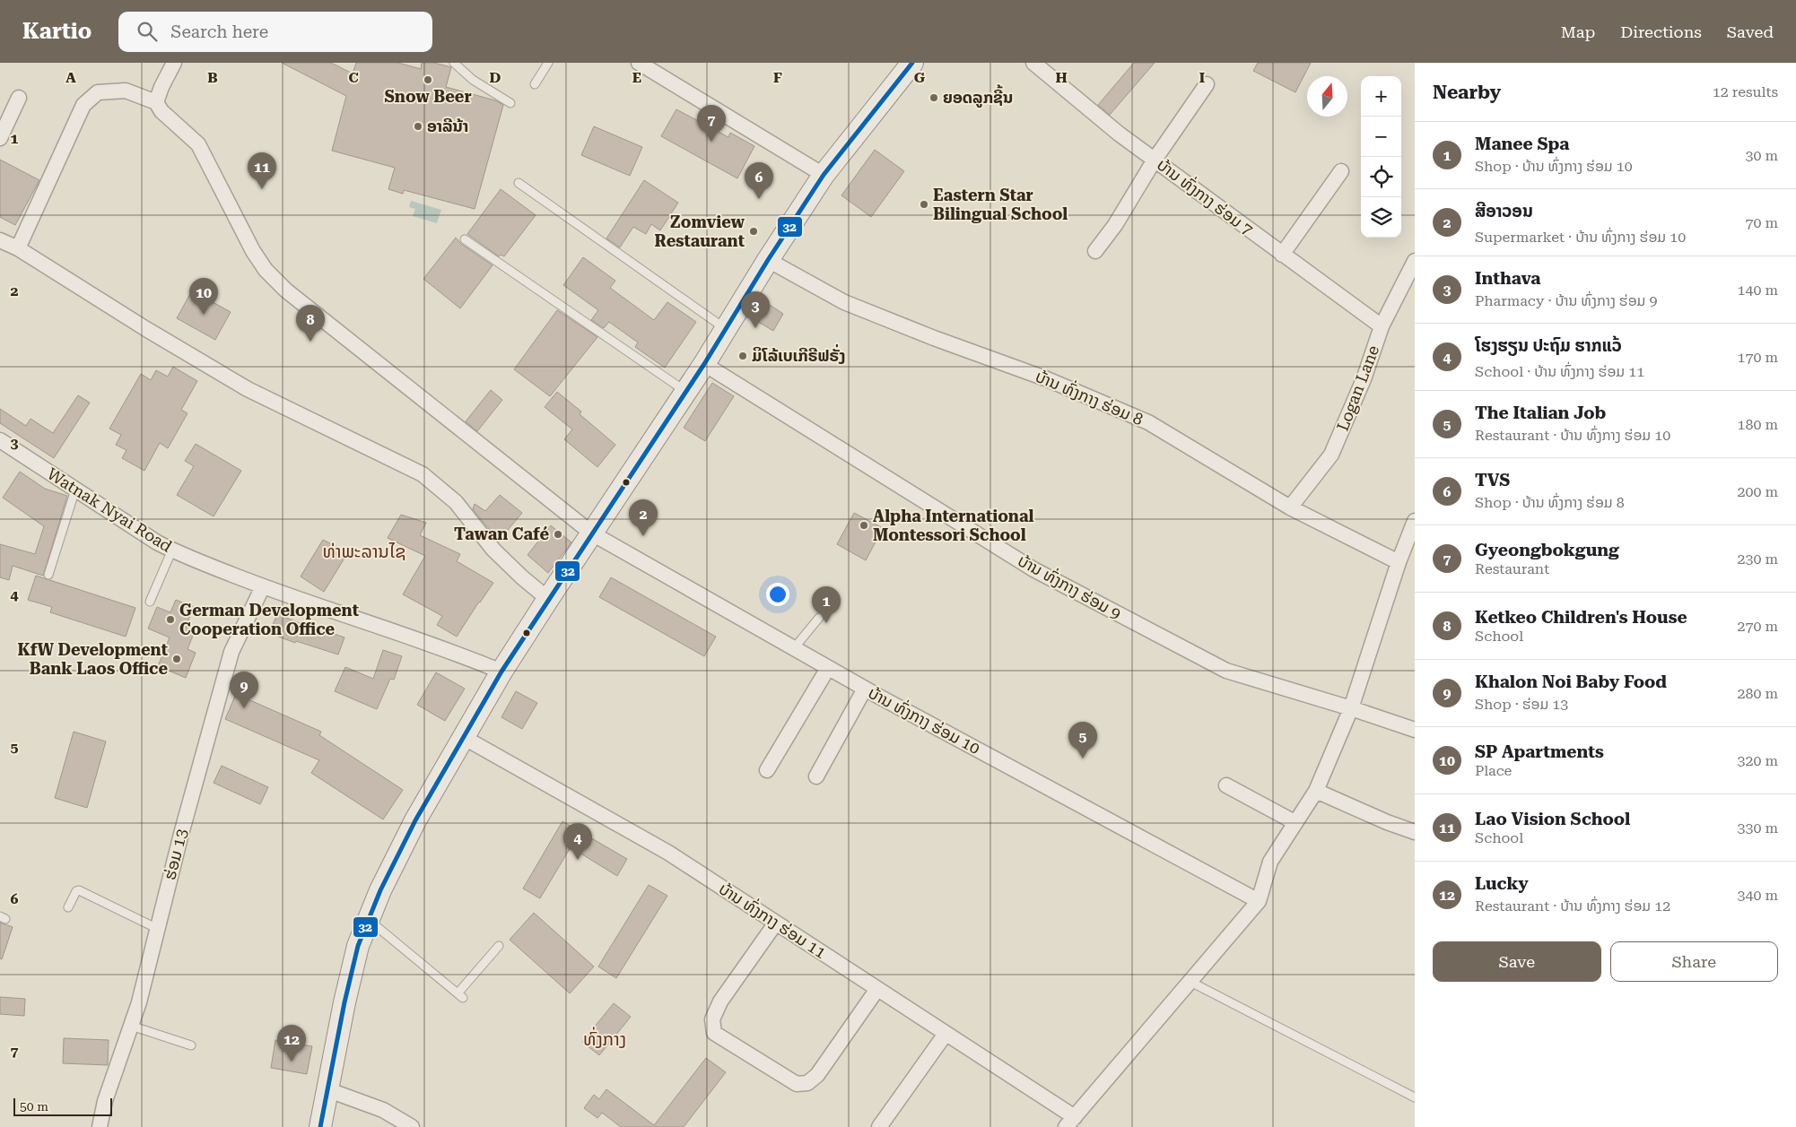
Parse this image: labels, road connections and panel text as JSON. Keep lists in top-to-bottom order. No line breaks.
{"streets":{"street":["ບ້ານ ທົ່ງກາງ ຮ່ອມ 7","Logan Lane","ບ້ານ ທົ່ງກາງ ຮ່ອມ 8","Watnak Nyai Road","ບ້ານ ທົ່ງກາງ ຮ່ອມ 9","ບ້ານ ທົ່ງກາງ ຮ່ອມ 10","ຮ່ອມ 13","ບ້ານ ທົ່ງກາງ ຮ່ອມ 11"]},"crossings":[["ບ້ານ ທົ່ງກາງ ຮ່ອມ 7","Logan Lane"],["Logan Lane","ບ້ານ ທົ່ງກາງ ຮ່ອມ 8"],["Watnak Nyai Road","ຮ່ອມ 13"]],"districts":["ທ່າພະລານໄຊ","ທົ່ງກາງ"],"places":["Snow Beer","ຍອດລູກຊີ້ນ","ອາລີນ້າ","Eastern Star Bilingual School","Zomview Restaurant","ມິໂລ້ເບເກີຣີຟຣັ່ງ","Alpha International Montessori School","Tawan Café","German Development Cooperation Office","KfW Development Bank Laos Office"],"lines":["transit line 32"],"scale_bar":"50 m","north":"top","page":{"header":"Kartio","search":"Search here","nav":["Map","Directions","Saved"],"heading":["Nearby","12 results"],"map_buttons":["+","−"],"pins":["7","11","6","10","3","8","2","1","9","5","4","12"],"list":[{"mark":"1","name":"Manee Spa","note":"Shop · ບ້ານ ທົ່ງກາງ ຮ່ອມ 10","value":"30 m"},{"mark":"2","name":"ສີອາວອນ","note":"Supermarket · ບ້ານ ທົ່ງກາງ ຮ່ອມ 10","value":"70 m"},{"mark":"3","name":"Inthava","note":"Pharmacy · ບ້ານ ທົ່ງກາງ ຮ່ອມ 9","value":"140 m"},{"mark":"4","name":"ໂຮງຮຽນ ປະຖົມ ຮາກແ້ວ","note":"School · ບ້ານ ທົ່ງກາງ ຮ່ອມ 11","value":"170 m"},{"mark":"5","name":"The Italian Job","note":"Restaurant · ບ້ານ ທົ່ງກາງ ຮ່ອມ 10","value":"180 m"},{"mark":"6","name":"TVS","note":"Shop · ບ້ານ ທົ່ງກາງ ຮ່ອມ 8","value":"200 m"},{"mark":"7","name":"Gyeongbokgung","note":"Restaurant","value":"230 m"},{"mark":"8","name":"Ketkeo Children's House","note":"School","value":"270 m"},{"mark":"9","name":"Khalon Noi Baby Food","note":"Shop · ຮ່ອມ 13","value":"280 m"},{"mark":"10","name":"SP Apartments","note":"Place","value":"320 m"},{"mark":"11","name":"Lao Vision School","note":"School","value":"330 m"},{"mark":"12","name":"Lucky","note":"Restaurant · ບ້ານ ທົ່ງກາງ ຮ່ອມ 12","value":"340 m"}],"buttons":["Save","Share"],"scale":"50 m"},"grid":{"columns":["A","B","C","D","E","F","G","H","I"],"rows":["1","2","3","4","5","6","7"]}}
